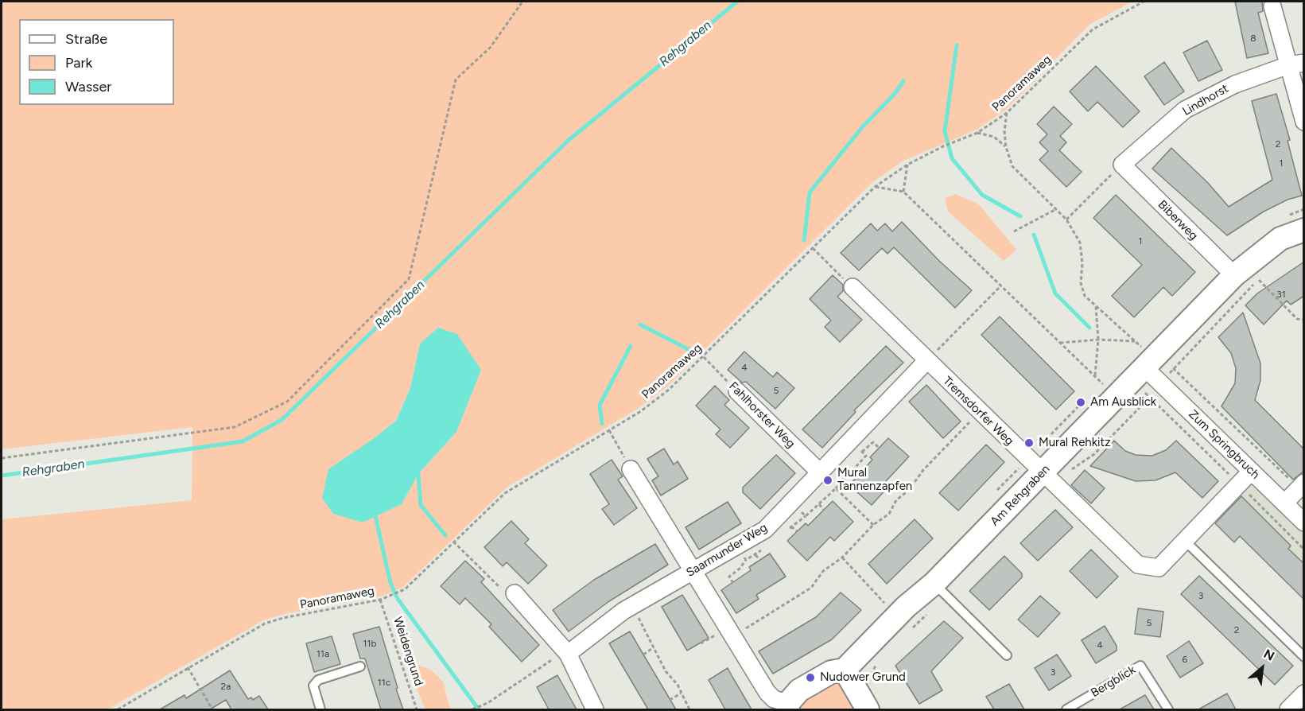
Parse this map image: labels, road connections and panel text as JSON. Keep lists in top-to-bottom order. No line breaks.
{"streets":{"street":["Lindhorst","Biberweg","Tremsdorfer Weg","Fahlhorster Weg","Zum Springbruch","Am Rehgraben","Saarmunder Weg"],"lane":["Bergblick"],"path":["Panoramaweg","Weidengrund"]},"crossings":[["Panoramaweg","Fahlhorster Weg"],["Panoramaweg","Weidengrund"],["Lindhorst","Biberweg"],["Biberweg","Am Rehgraben"],["Tremsdorfer Weg","Zum Springbruch"],["Tremsdorfer Weg","Am Rehgraben"],["Tremsdorfer Weg","Saarmunder Weg"],["Fahlhorster Weg","Saarmunder Weg"],["Zum Springbruch","Am Rehgraben"]],"water":["Rehgraben"],"places":["Am Ausblick","Mural Rehkitz","Mural Tannenzapfen","Nudower Grund"],"house_numbers":["8","2","1","1","31","4","5","3","5","2","11b","4","11a","6","3","11c","2a"],"legend":["Straße","Park","Wasser"],"north":"top right"}
